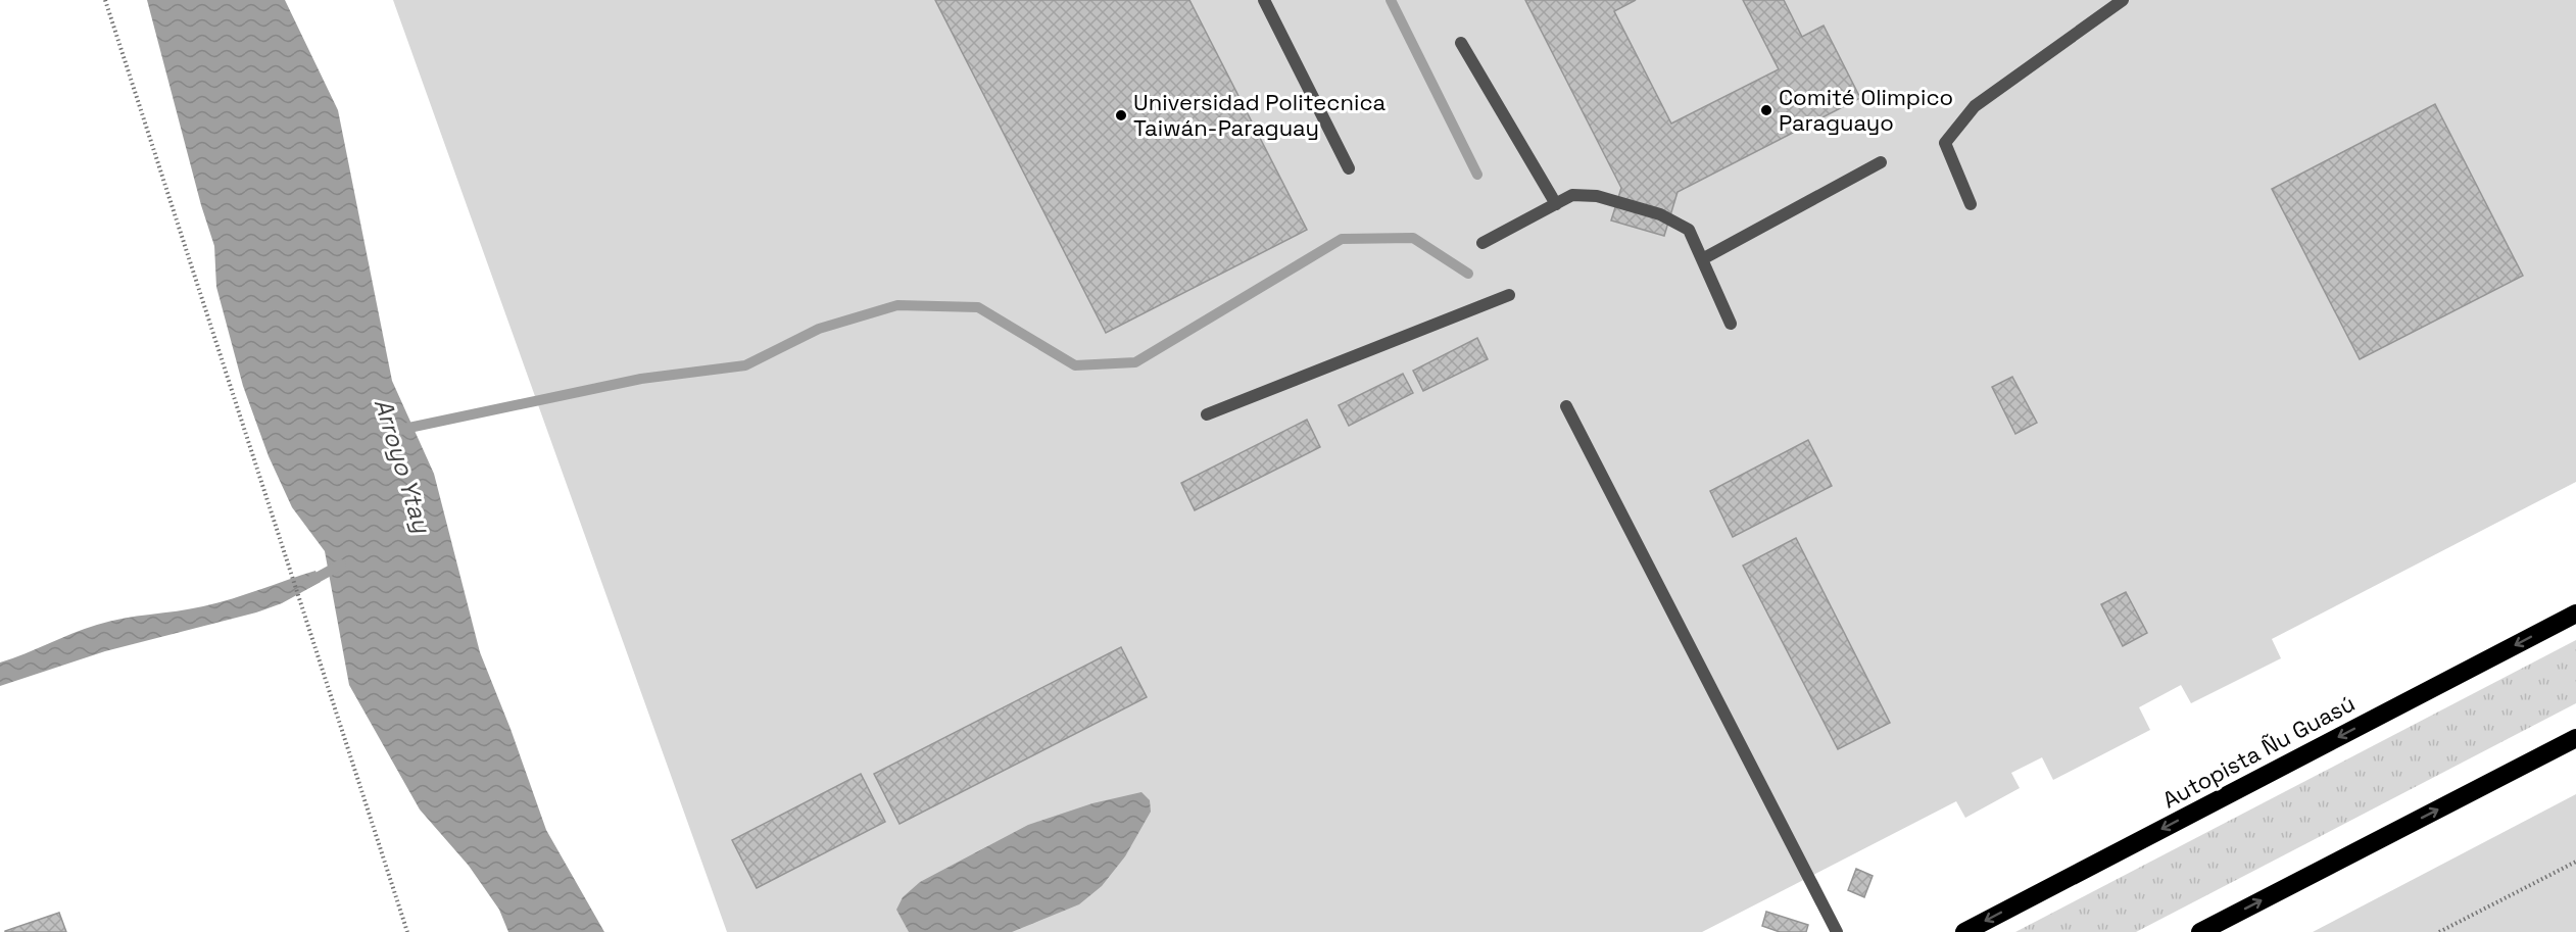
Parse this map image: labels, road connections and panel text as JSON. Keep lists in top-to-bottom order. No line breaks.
{"streets":{"highway":["Autopista Ñu Guasú"]},"water":["Arroyo Ytay"],"places":["Comité Olimpico Paraguayo","Universidad Politecnica Taiwán-Paraguay"]}
